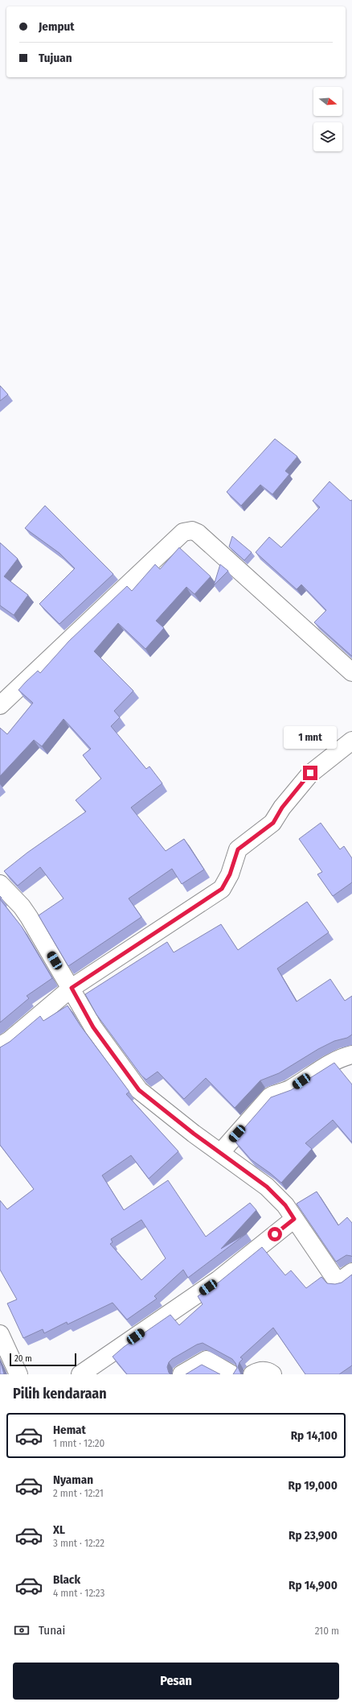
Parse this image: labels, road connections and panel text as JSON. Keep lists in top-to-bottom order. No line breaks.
{"scale_bar":"20 m","north":"right","page":{"banner":["Jemput","Tujuan"],"bubble":"1 mnt","scale":"20 m","heading":"Pilih kendaraan","list":[{"name":"Hemat","note":"1 mnt · 12:20","value":"Rp 14,100"},{"name":"Nyaman","note":"2 mnt · 12:21","value":"Rp 19,000"},{"name":"XL","note":"3 mnt · 12:22","value":"Rp 23,900"},{"name":"Black","note":"4 mnt · 12:23","value":"Rp 14,900"}],"pay":["Tunai","210 m"],"buttons":"Pesan"}}
